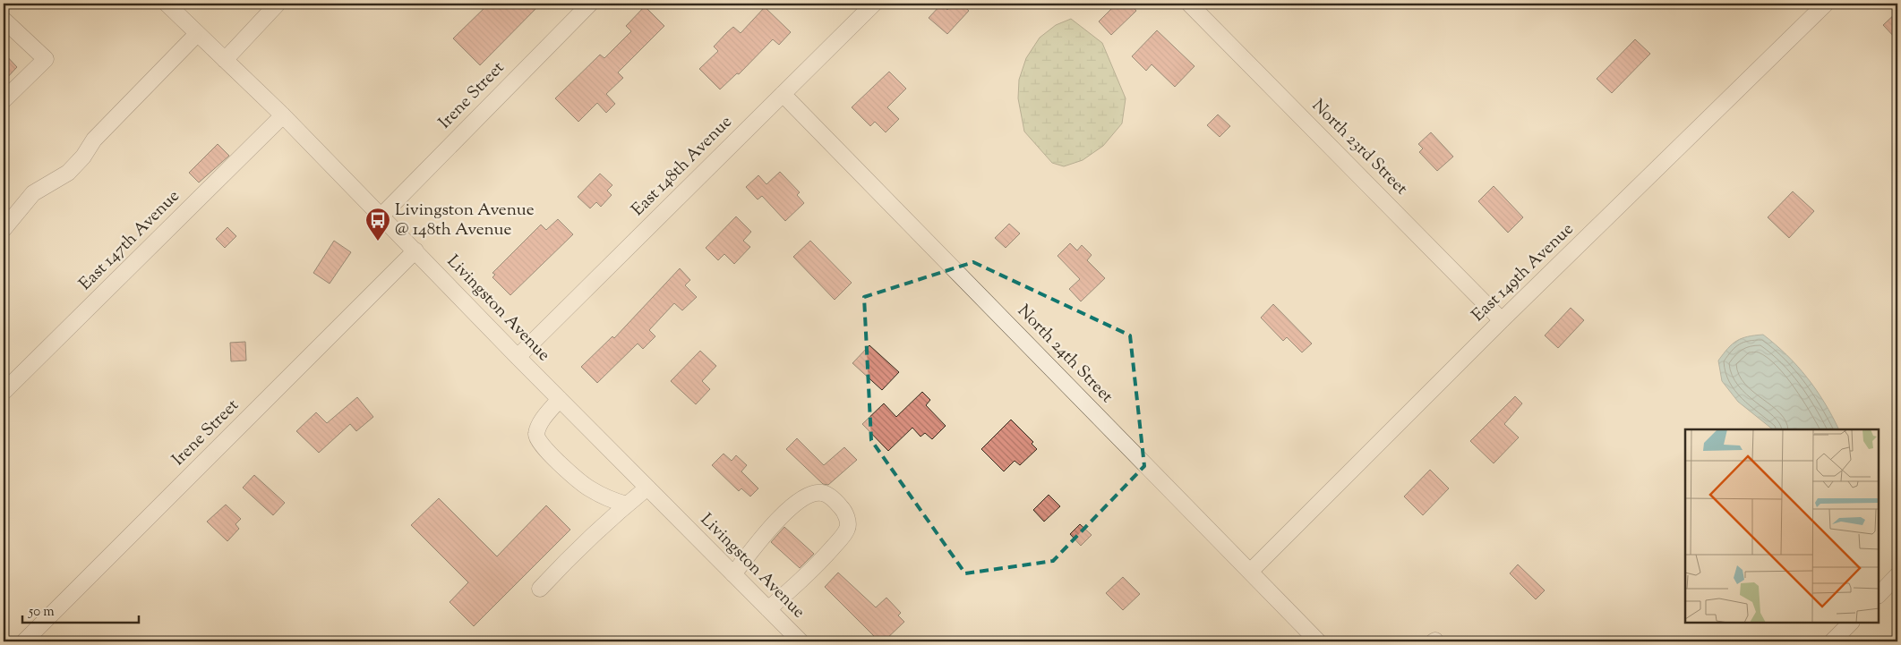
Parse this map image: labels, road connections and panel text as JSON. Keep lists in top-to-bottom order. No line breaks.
{"streets":{"street":["Irene Street","North 23rd Street","East 148th Avenue","East 147th Avenue","East 149th Avenue","Livingston Avenue","North 24th Street"]},"crossings":[["Irene Street","Livingston Avenue"],["North 23rd Street","East 149th Avenue"],["East 148th Avenue","Livingston Avenue"],["East 148th Avenue","North 24th Street"],["East 147th Avenue","Livingston Avenue"],["East 149th Avenue","North 24th Street"]],"places":{"bus stop":["Livingston Avenue @ 148th Avenue"]},"scale_bar":"50 m"}
